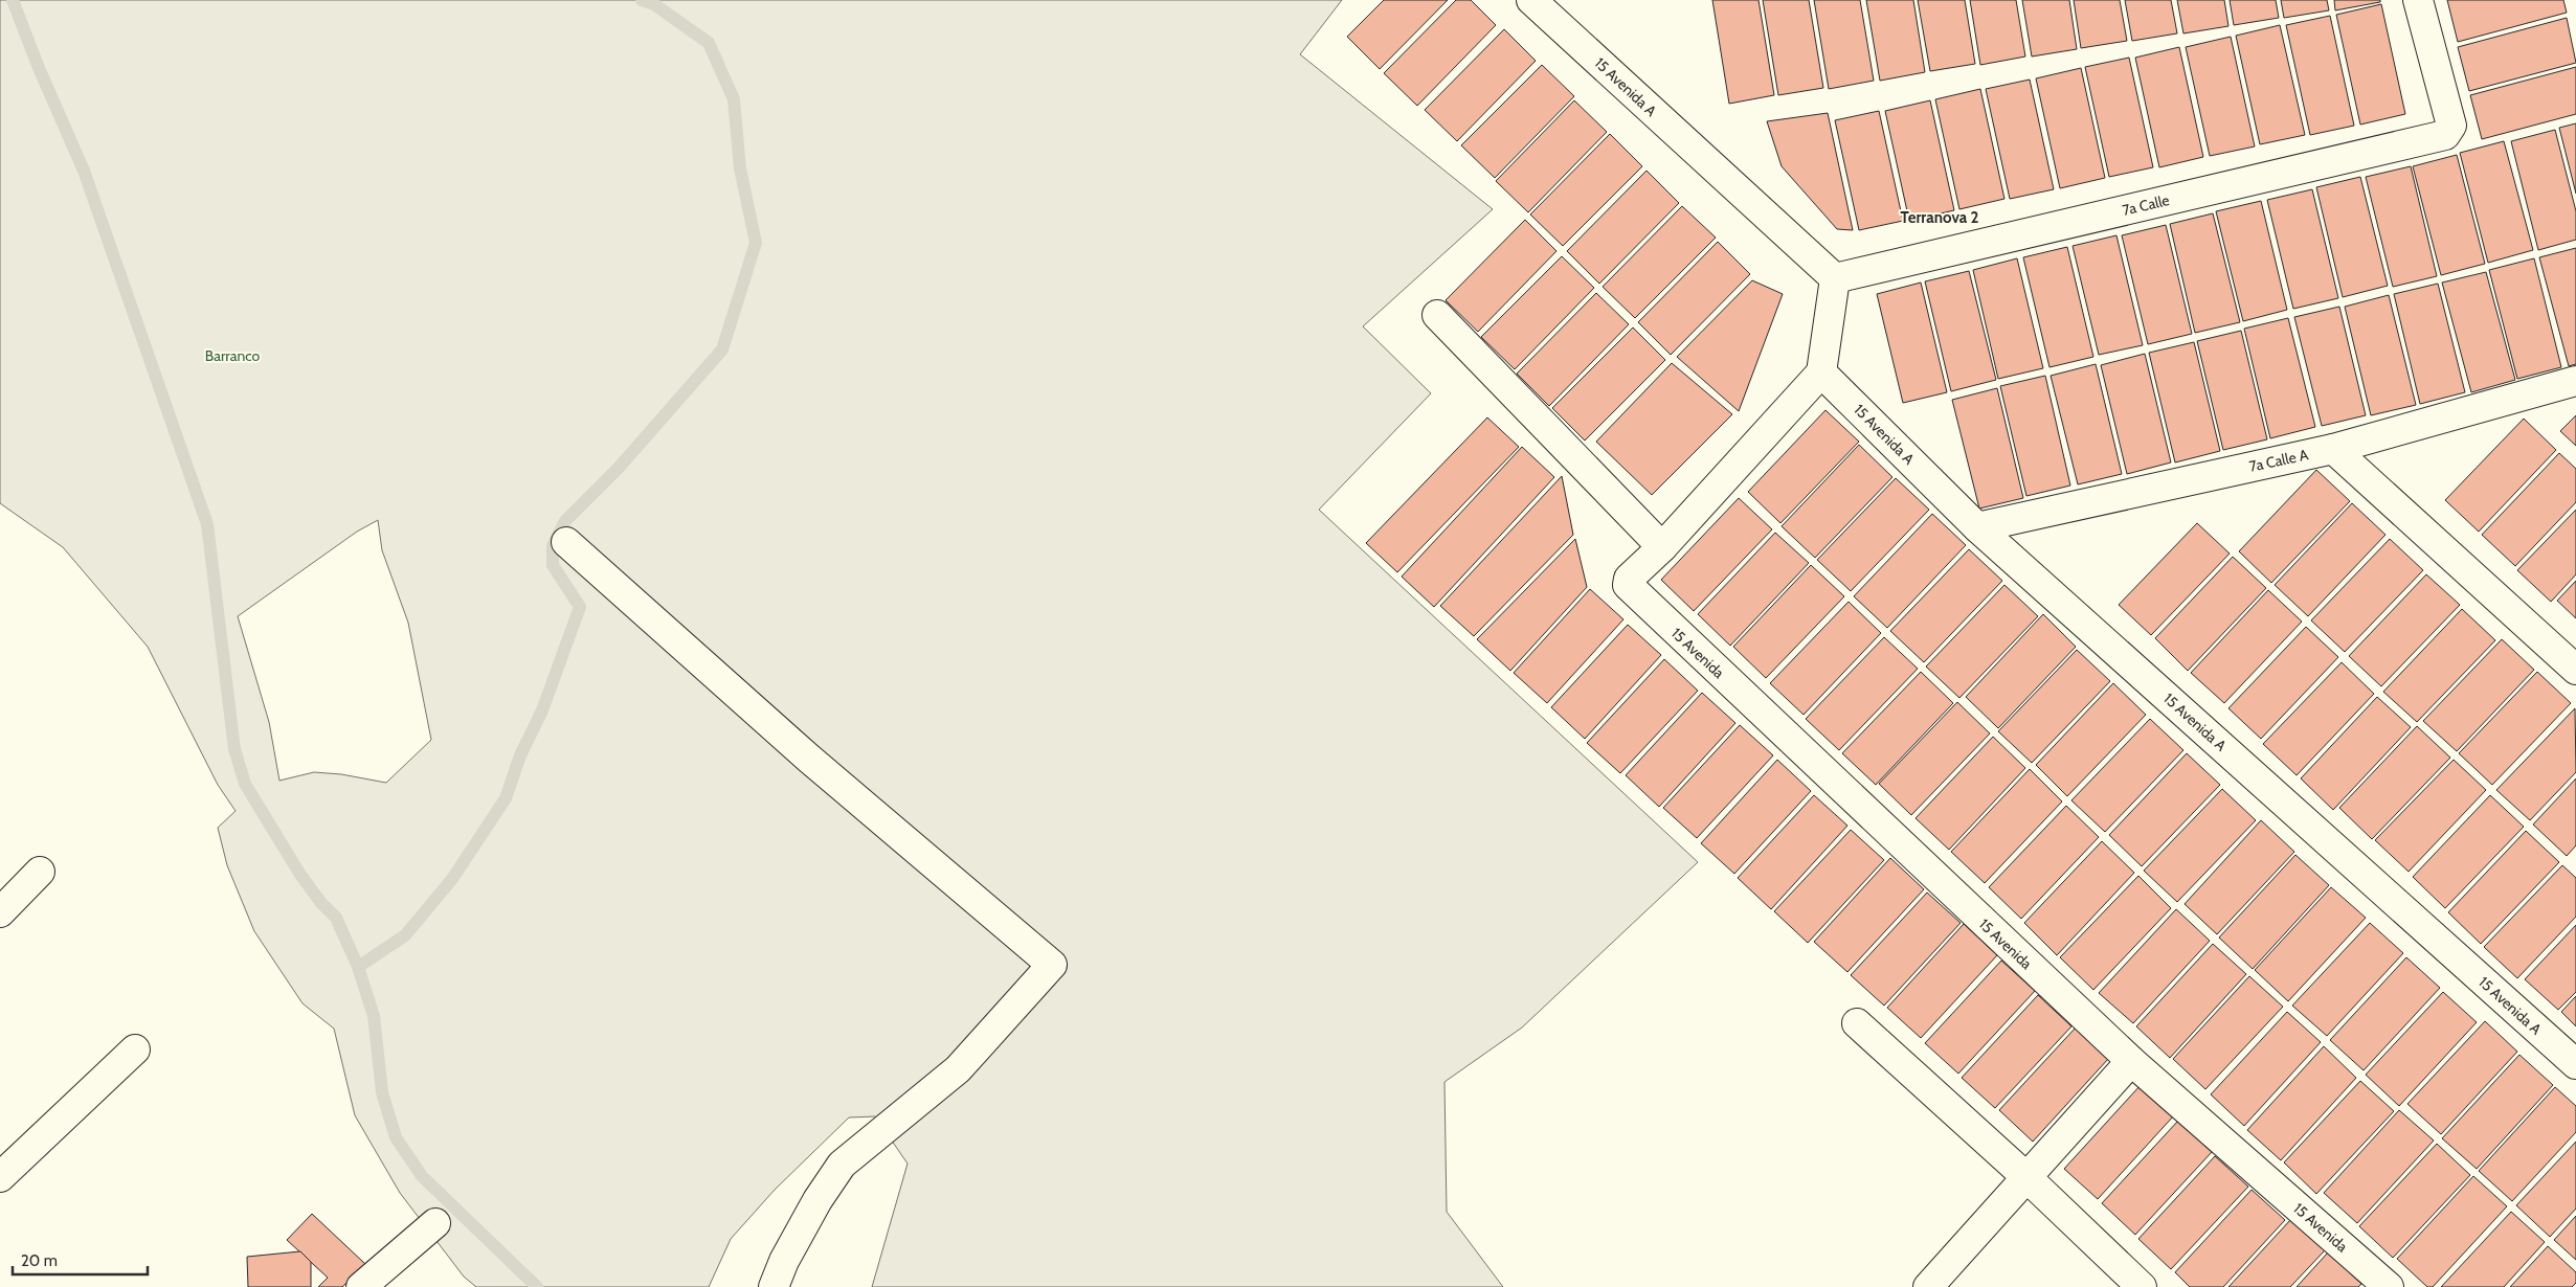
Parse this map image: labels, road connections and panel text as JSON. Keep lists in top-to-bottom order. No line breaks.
{"streets":{"street":["15 Avenida A","7a Calle","7a Calle A","15 Avenida"]},"crossings":[["15 Avenida A","7a Calle"],["15 Avenida A","7a Calle A"]],"districts":["Terranova 2"],"parks":["Barranco"],"scale_bar":"20 m"}
